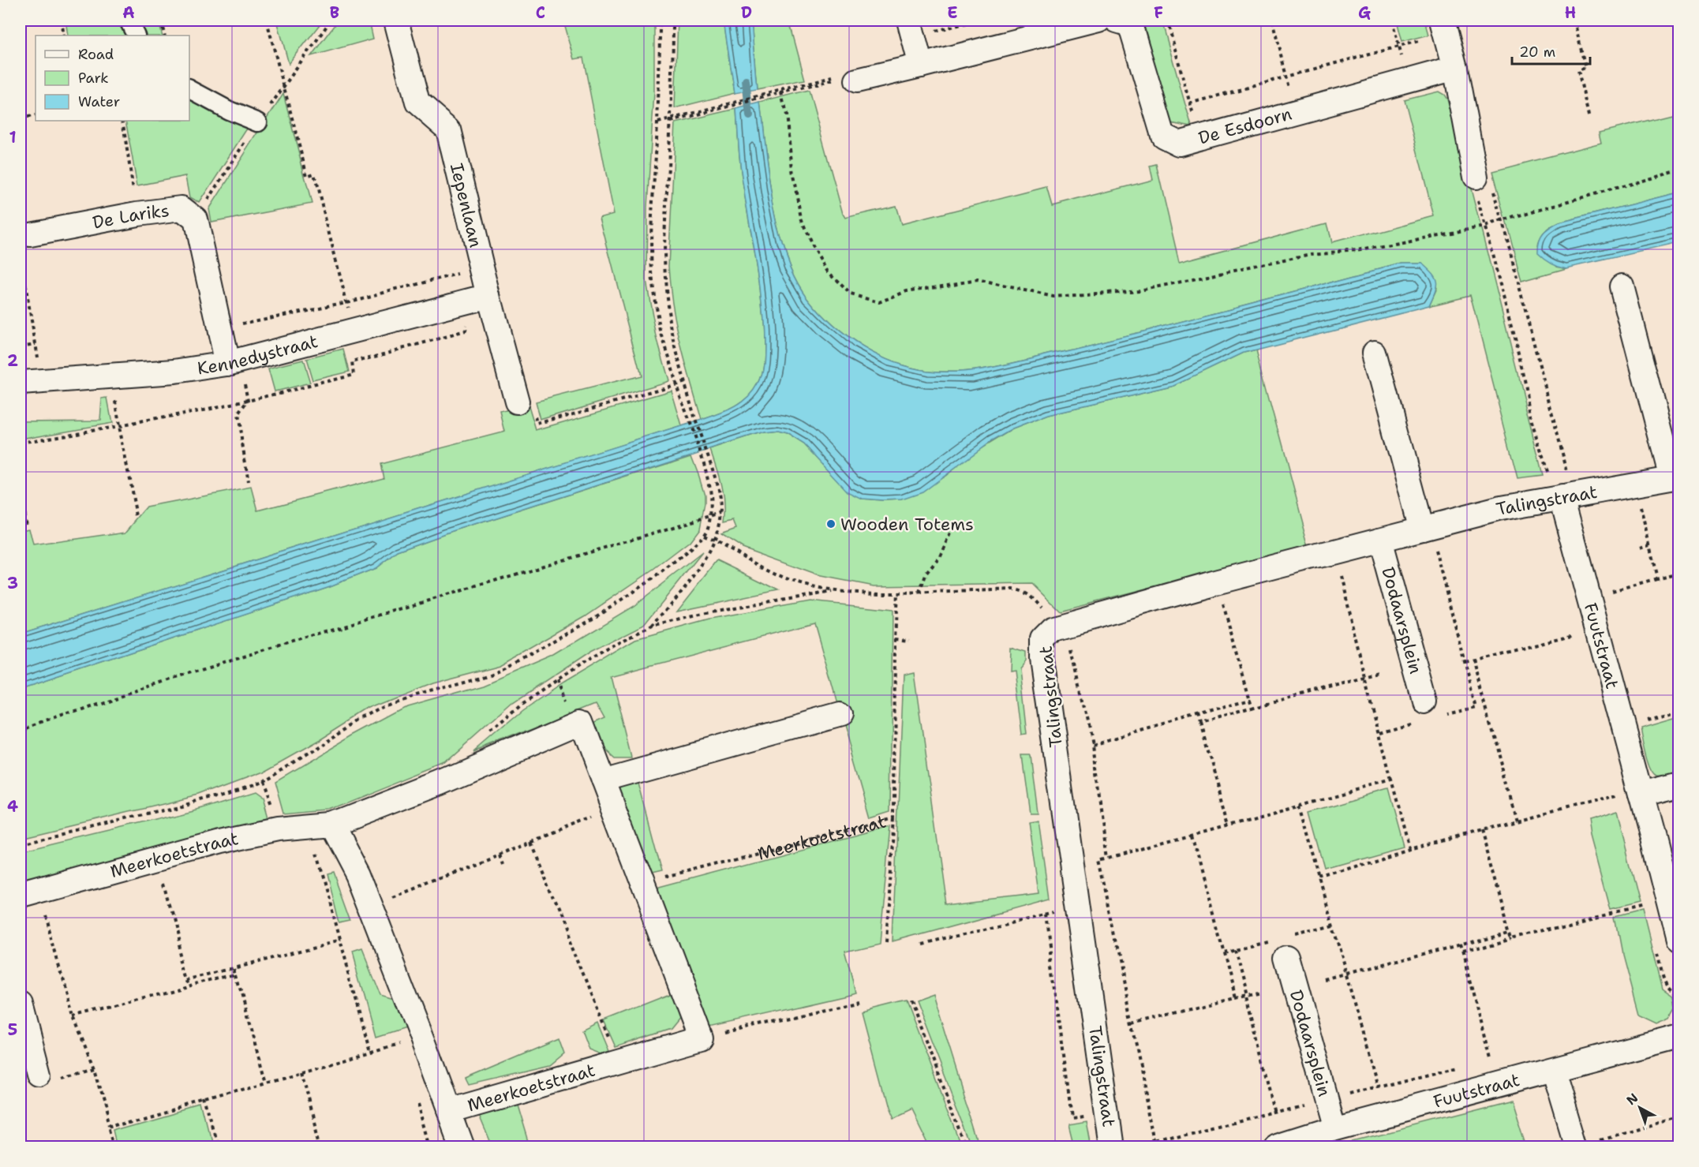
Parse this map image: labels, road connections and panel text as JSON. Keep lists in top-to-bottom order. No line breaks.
{"streets":{"street":["De Esdoorn","Iepenlaan","De Lariks","Kennedystraat","Talingstraat","Dodaarsplein","Fuutstraat","Meerkoetstraat"]},"crossings":[["Iepenlaan","Kennedystraat"],["De Lariks","Kennedystraat"],["Talingstraat","Dodaarsplein"],["Talingstraat","Fuutstraat"],["Dodaarsplein","Fuutstraat"]],"places":["Wooden Totems"],"legend":["Road","Park","Water"],"scale_bar":"20 m","north":"top left","grid":{"columns":["A","B","C","D","E","F","G","H"],"rows":["1","2","3","4","5"]}}
